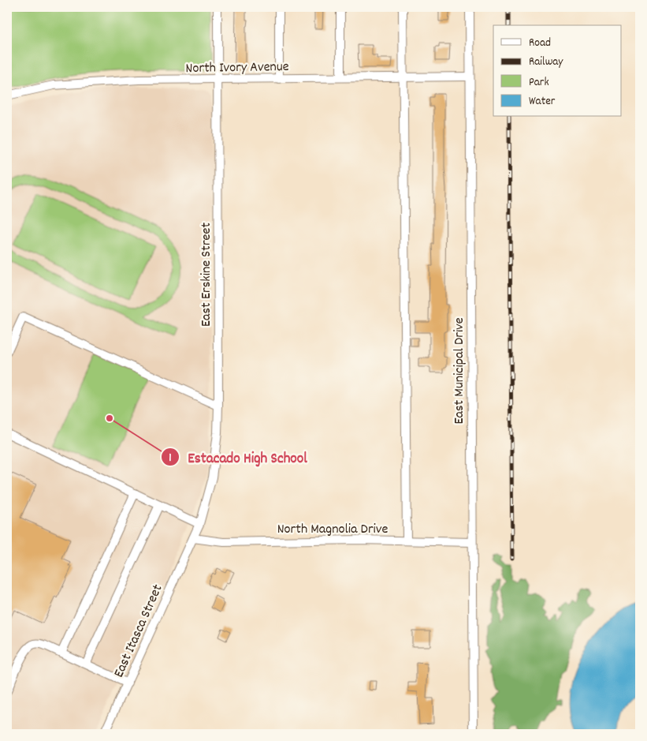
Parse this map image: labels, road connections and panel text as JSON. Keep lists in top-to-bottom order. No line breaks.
{"streets":{"street":["North Ivory Avenue","East Erskine Street","East Municipal Drive","North Magnolia Drive","East Itasca Street"]},"crossings":[["North Ivory Avenue","East Erskine Street"],["North Ivory Avenue","East Municipal Drive"],["East Erskine Street","North Magnolia Drive"],["East Erskine Street","East Itasca Street"],["East Municipal Drive","North Magnolia Drive"],["North Magnolia Drive","East Itasca Street"]],"places":["Estacado High School"],"legend":["Road","Railway","Park","Water"]}
